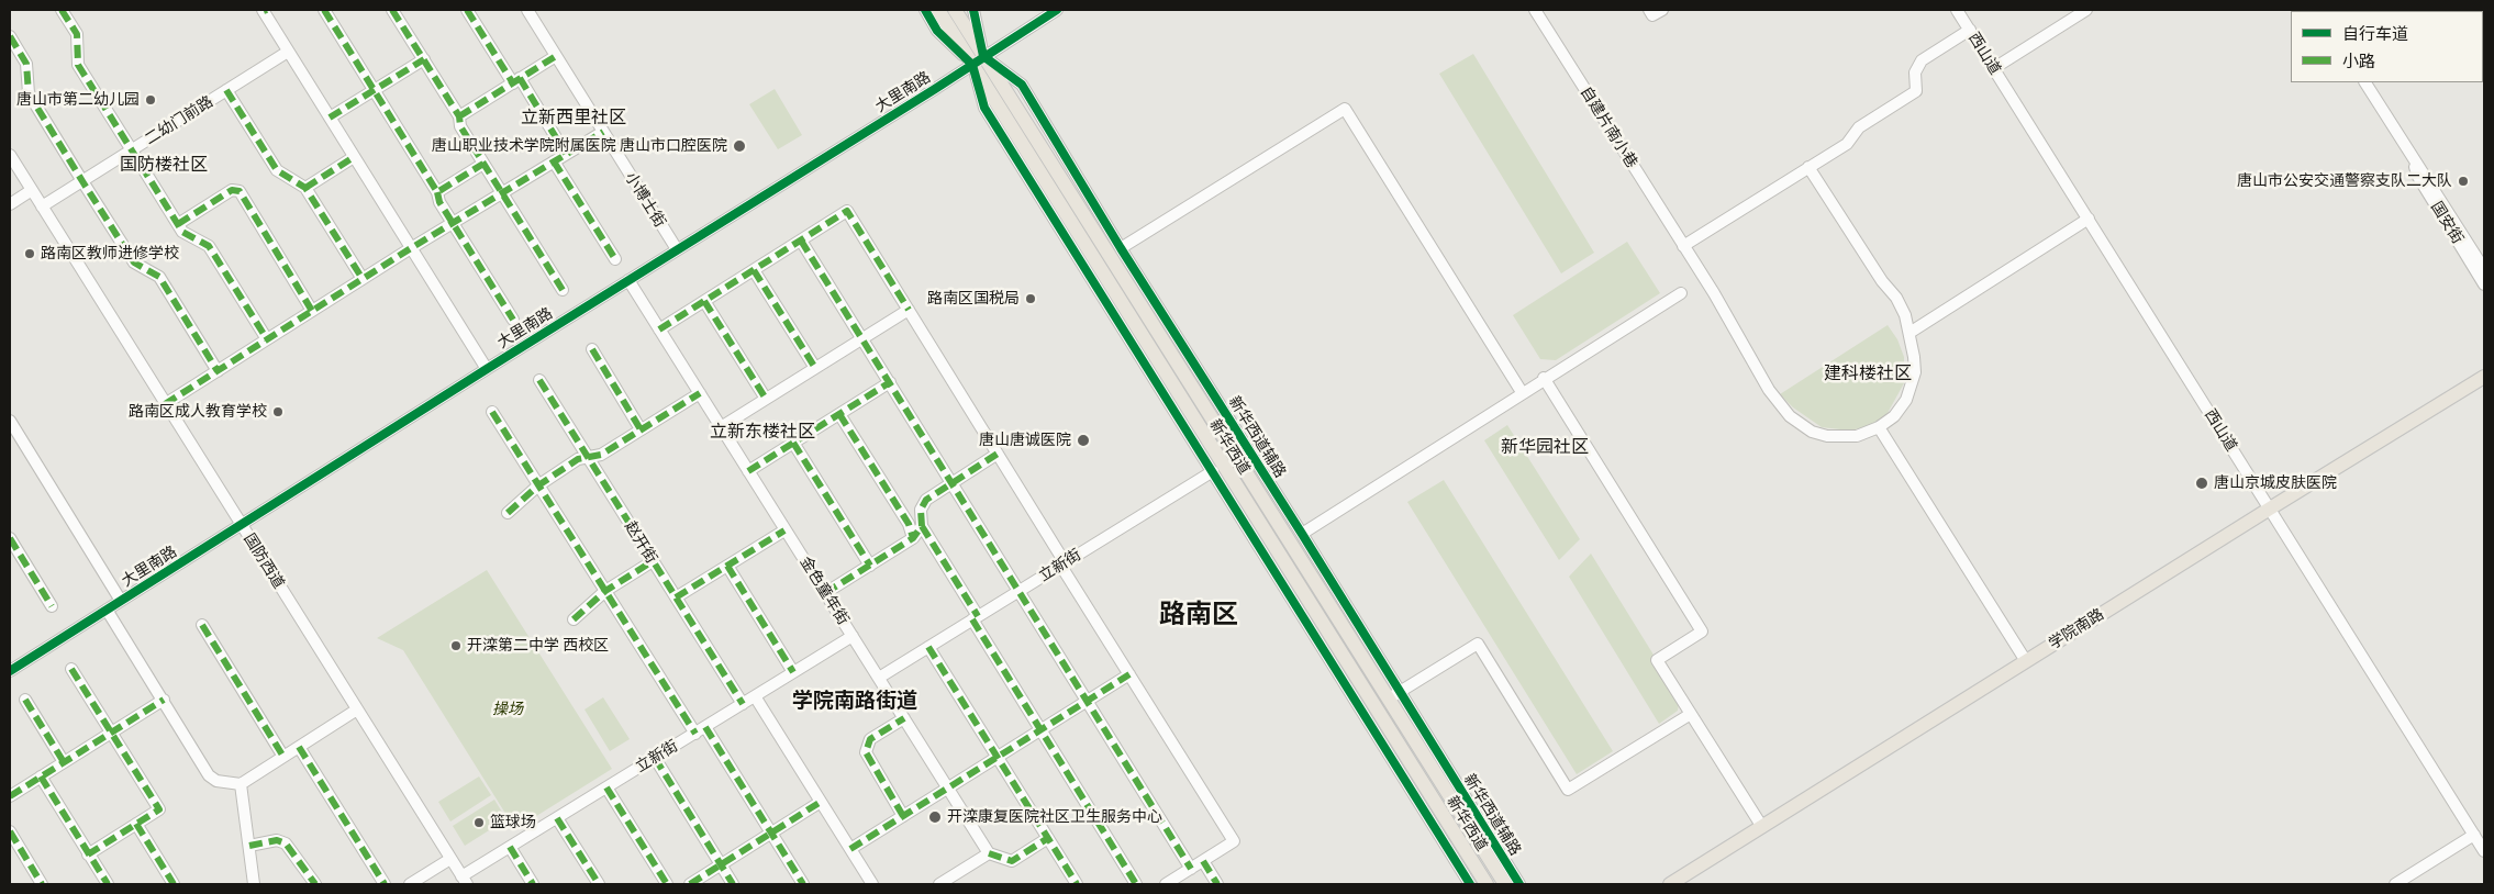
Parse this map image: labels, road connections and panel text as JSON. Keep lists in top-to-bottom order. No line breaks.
{"streets":{"main road":["新华西道","学院南路"],"street":["西山道","大里南路","二幼门前路","自建片南小巷","小博士街","国安街","新华西道辅路","赵开街","国防西道","立新街","金色童年街"]},"crossings":[["西山道","学院南路"],["大里南路","小博士街"],["大里南路","新华西道辅路"],["大里南路","新华西道"],["大里南路","国防西道"],["大里南路","金色童年街"],["二幼门前路","国防西道"],["新华西道辅路","新华西道"],["赵开街","立新街"],["国防西道","立新街"],["立新街","金色童年街"]],"districts":["立新西里社区","国防楼社区","建科楼社区","立新东楼社区","新华园社区","路南区","学院南路街道"],"parks":["操场"],"places":["唐山市第二幼儿园","唐山职业技术学院附属医院 唐山市口腔医院","唐山市公安交通警察支队二大队","路南区教师进修学校","路南区国税局","路南区成人教育学校","唐山唐诚医院","唐山京城皮肤医院","开滦第二中学 西校区","开滦康复医院社区卫生服务中心","篮球场"],"legend":["自行车道","小路"]}
